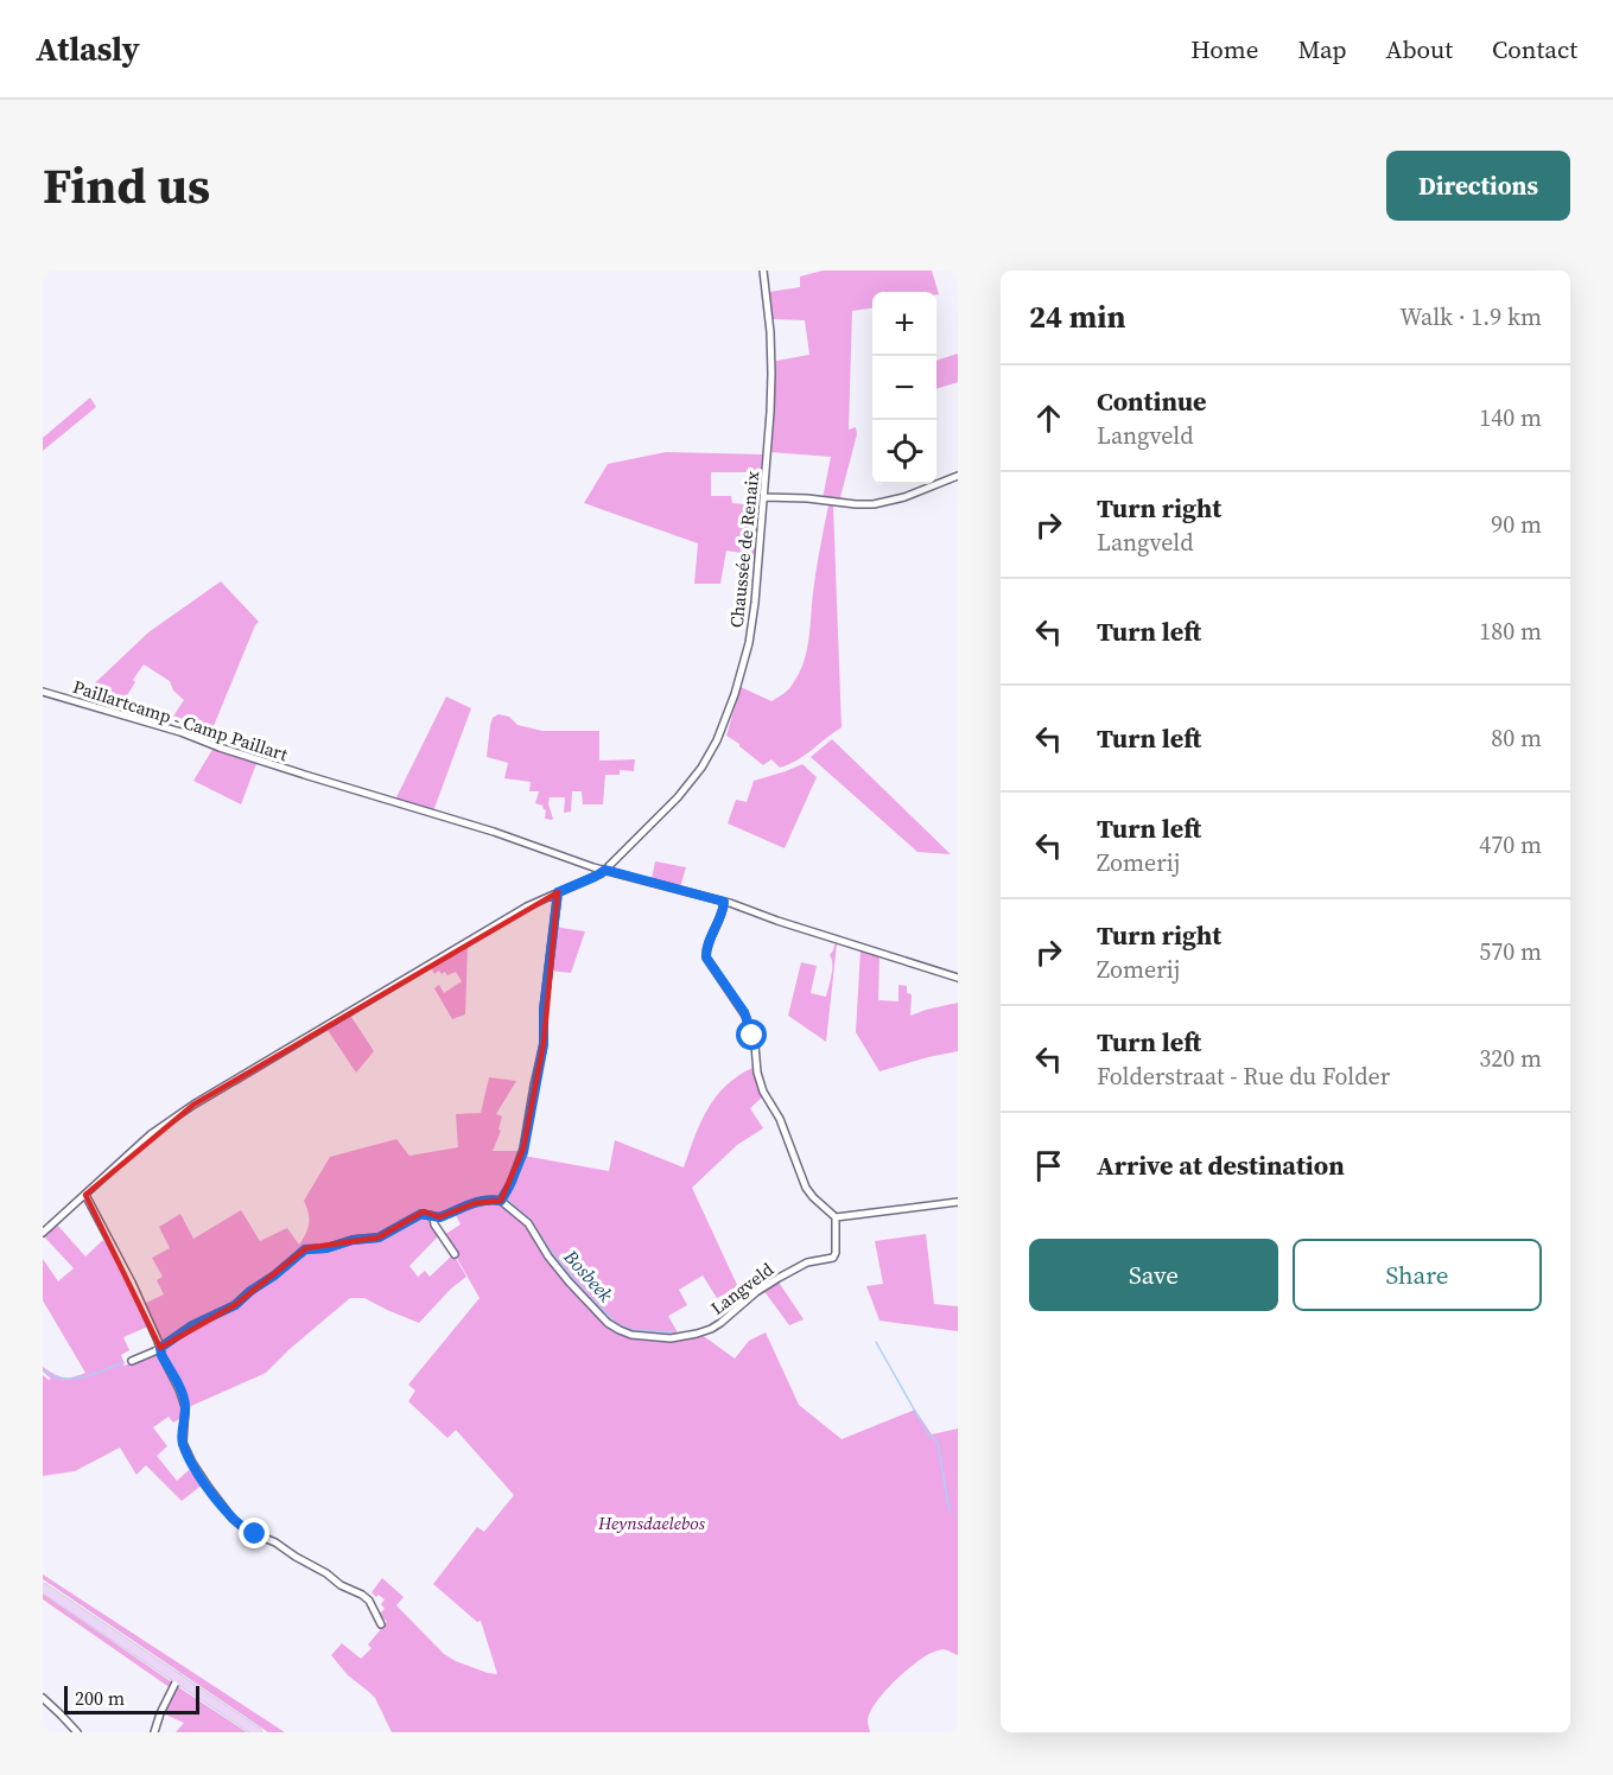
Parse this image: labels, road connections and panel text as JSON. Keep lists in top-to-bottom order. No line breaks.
{"streets":{"street":["Chaussée de Renaix","Paillartcamp - Camp Paillart","Langveld"]},"crossings":[["Chaussée de Renaix","Paillartcamp - Camp Paillart"]],"water":["Bosbeek"],"parks":["Heynsdaelebos"],"scale_bar":"200 m","page":{"header":"Atlasly","nav":["Home","Map","About","Contact"],"title":"Find us","buttons":["Directions",["Save","Share"]],"heading":["24 min","Walk · 1.9 km"],"map_buttons":["+","−"],"list":[["Continue","Langveld","140 m"],["Turn right","Langveld","90 m"],["Turn left","180 m"],["Turn left","80 m"],["Turn left","Zomerij","470 m"],["Turn right","Zomerij","570 m"],["Turn left","Folderstraat - Rue du Folder","320 m"],"Arrive at destination"],"scale":"200 m"}}
